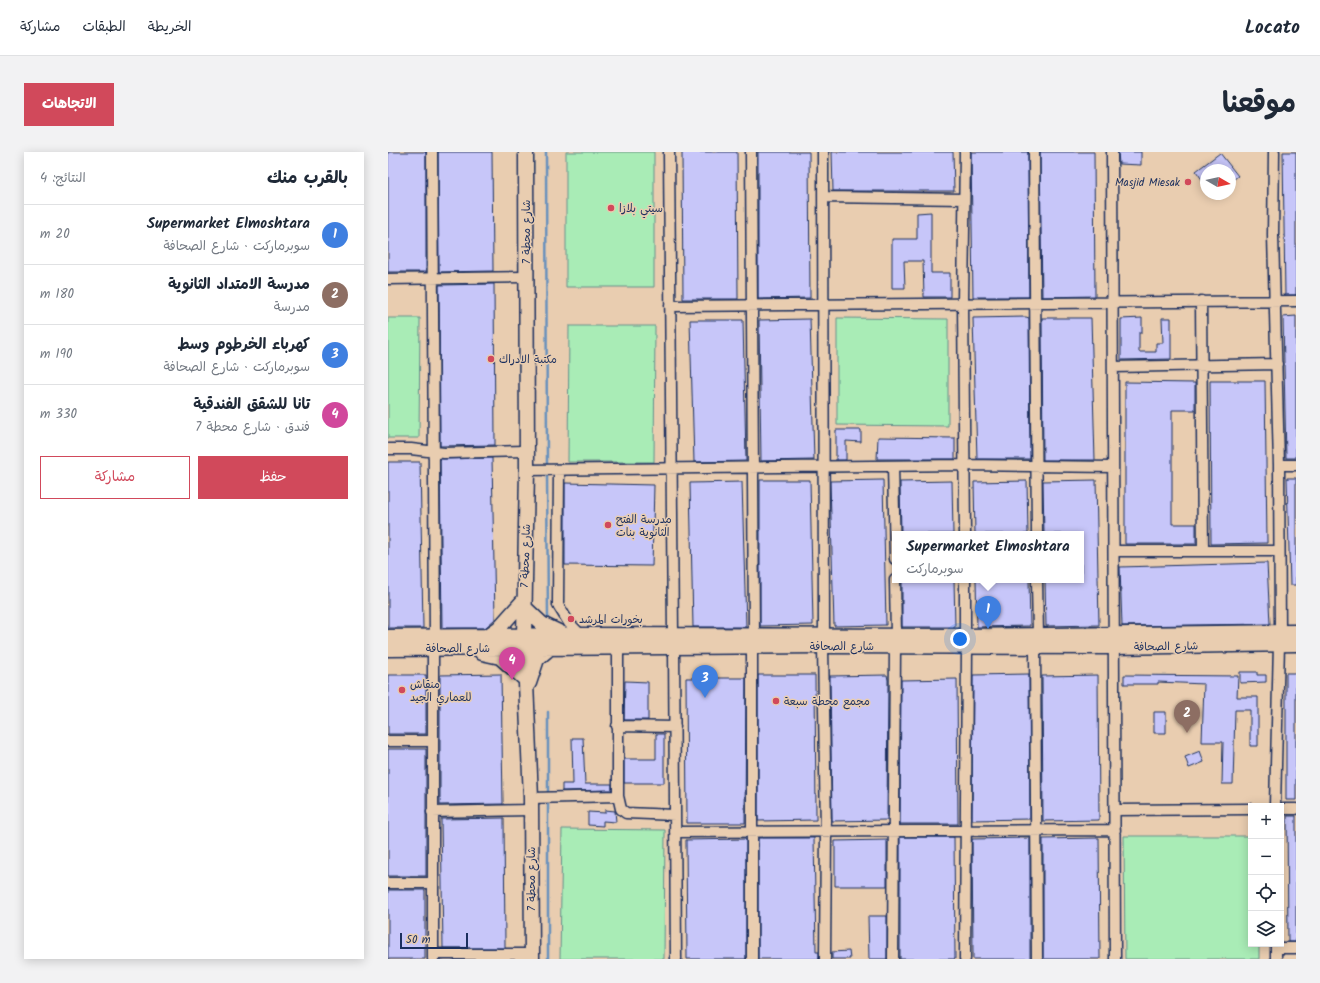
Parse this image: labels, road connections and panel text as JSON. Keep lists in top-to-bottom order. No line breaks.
{"streets":{"main road":["شارع محطة 7","شارع الصحافة"]},"crossings":[["شارع محطة 7","شارع الصحافة"]],"places":["Masjid Miesak","سيتي بلازا","مكتبة الادراك","مدرسة الفتح الثانوية بنات","بخورات المرشد","منقاش للعماري الجيد","مجمع محطة سبعة"],"scale_bar":"50 m","north":"right","page":{"header":"Locato","nav":["الخريطة","الطبقات","مشاركة"],"title":"موقعنا","buttons":["الاتجاهات",["حفظ","مشاركة"]],"heading":["بالقرب منك","النتائج: 4"],"list":[{"mark":"1","name":"Supermarket Elmoshtara","note":"سوبرماركت · شارع الصحافة","value":"20 m"},{"mark":"2","name":"مدرسة الامتداد الثانوية","note":"مدرسة","value":"180 m"},{"mark":"3","name":"كهرباء الخرطوم وسط","note":"سوبرماركت · شارع الصحافة","value":"190 m"},{"mark":"4","name":"تانا للشقق الفندقية","note":"فندق · شارع محطة 7","value":"330 m"}],"popup":["Supermarket Elmoshtara","سوبرماركت"],"pins":["1","4","3","2"],"map_buttons":["+","−"],"scale":"50 m"}}
